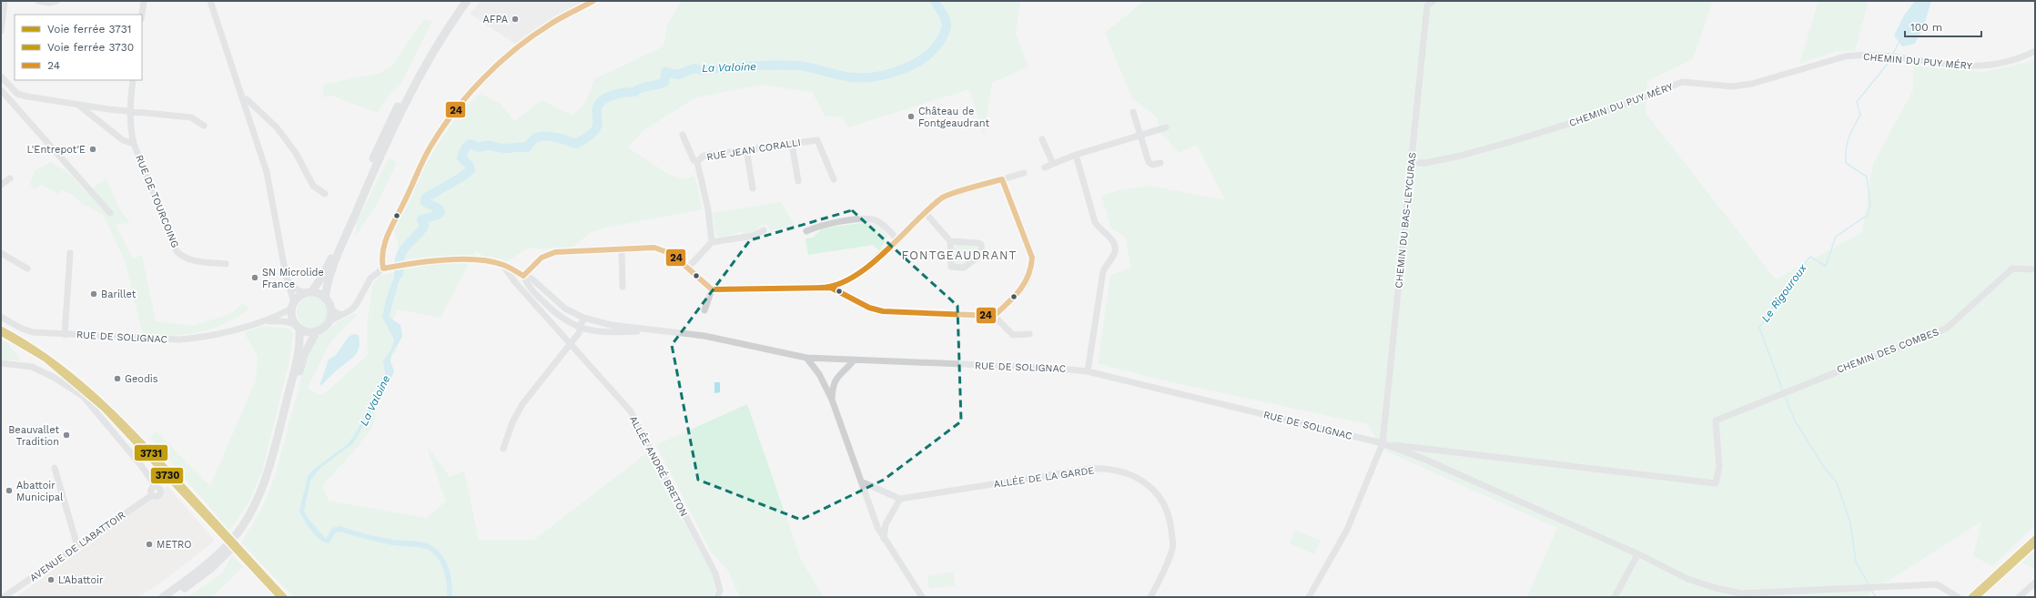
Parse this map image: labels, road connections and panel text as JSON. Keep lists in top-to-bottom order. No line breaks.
{"streets":{"street":["CHEMIN DU PUY MÉRY","RUE JEAN CORALLI","RUE DE TOURCOING","CHEMIN DU BAS-LEYCURAS","RUE DE SOLIGNAC","CHEMIN DES COMBES","ALLÉE ANDRÉ BRETON","ALLÉE DE LA GARDE","AVENUE DE L'ABATTOIR"]},"crossings":[["CHEMIN DU PUY MÉRY","CHEMIN DU BAS-LEYCURAS"],["CHEMIN DU BAS-LEYCURAS","RUE DE SOLIGNAC"],["CHEMIN DU BAS-LEYCURAS","CHEMIN DES COMBES"],["RUE DE SOLIGNAC","CHEMIN DES COMBES"],["RUE DE SOLIGNAC","ALLÉE ANDRÉ BRETON"]],"districts":["FONTGEAUDRANT"],"water":["La Valoine","Le Rigouroux"],"places":["AFPA","Château de Fontgeaudrant","L'Entrepot'E","SN Microlide France","Barillet","Geodis","Beauvallet Tradition","Abattoir Municipal","METRO","L'Abattoir"],"lines":["transit line 24","rail line 3731","rail line 3730"],"legend":["Voie ferrée 3731","Voie ferrée 3730","24"],"scale_bar":"100 m"}
